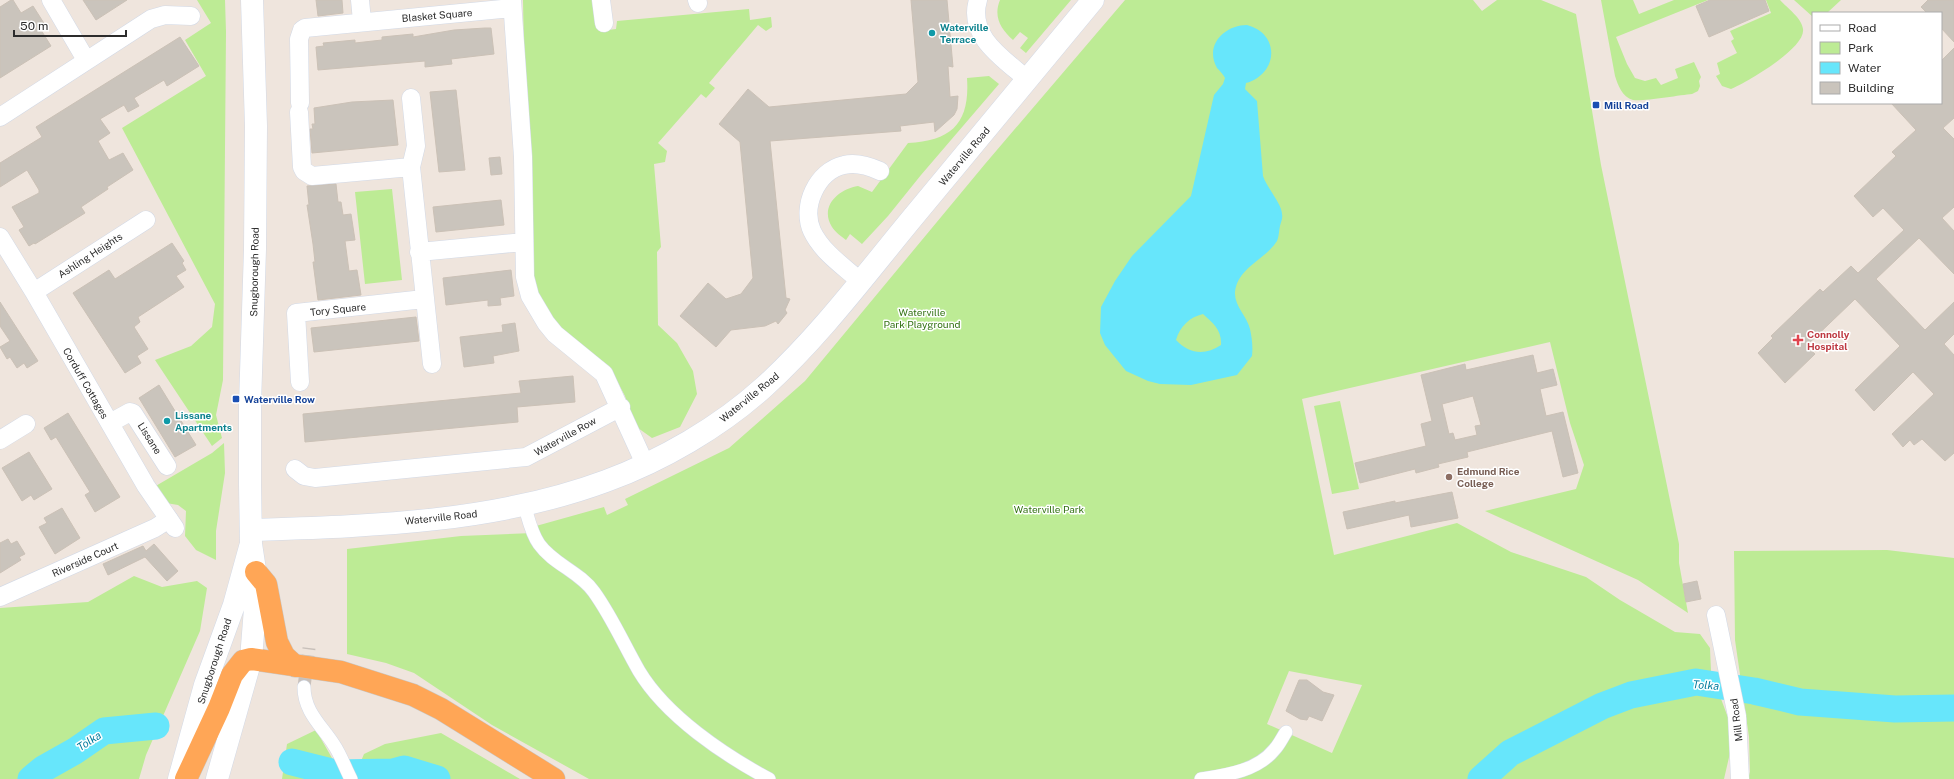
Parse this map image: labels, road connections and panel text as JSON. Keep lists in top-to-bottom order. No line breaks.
{"streets":{"street":["Blasket Square","Waterville Road","Ashling Heights","Snugborough Road","Tory Square","Corduff Cottages","Waterville Row","Lissane","Riverside Court","Mill Road"]},"crossings":[["Waterville Road","Snugborough Road"],["Ashling Heights","Corduff Cottages"],["Corduff Cottages","Lissane"],["Corduff Cottages","Riverside Court"]],"water":["Tolka"],"parks":["Waterville Park Playground","Waterville Park"],"places":{"other":["Waterville Terrace","Lissane Apartments","Edmund Rice College"],"transit":["Mill Road","Waterville Row"],"health":["Connolly Hospital"]},"legend":["Road","Park","Water","Building"],"scale_bar":"50 m"}
